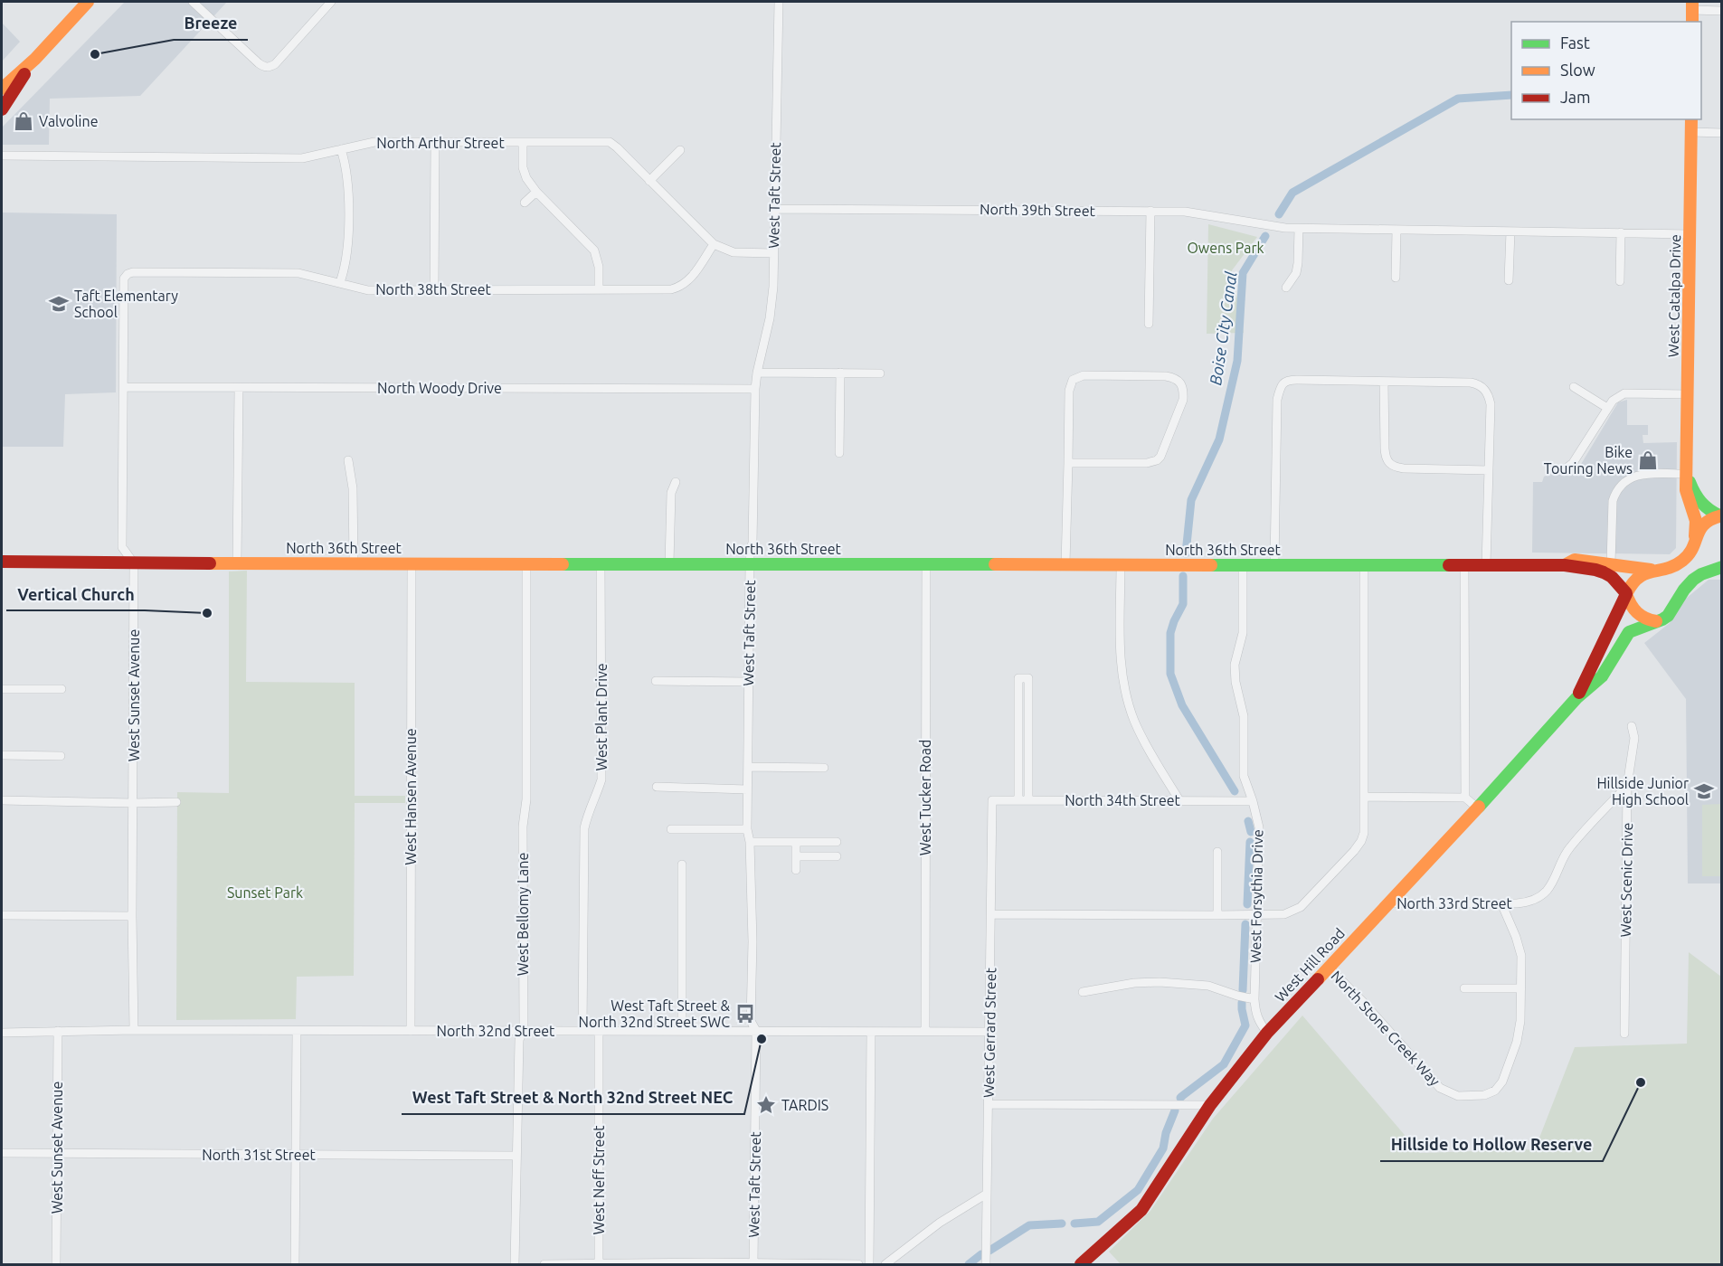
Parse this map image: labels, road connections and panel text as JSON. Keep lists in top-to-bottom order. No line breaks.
{"streets":{"street":["North Arthur Street","West Taft Street","North 39th Street","North 38th Street","West Catalpa Drive","North Woody Drive","North 36th Street","West Sunset Avenue","West Plant Drive","West Hansen Avenue","West Tucker Road","North 34th Street","West Scenic Drive","West Forsythia Drive","North 33rd Street","West Bellomy Lane","West Hill Road","North Stone Creek Way","North 32nd Street","West Gerrard Street","North 31st Street","West Neff Street"]},"crossings":[["North Arthur Street","West Taft Street"],["North Arthur Street","North 38th Street"],["West Taft Street","North 39th Street"],["West Taft Street","North Woody Drive"],["West Taft Street","North 36th Street"],["West Taft Street","North 32nd Street"],["North 39th Street","West Catalpa Drive"],["North 38th Street","West Sunset Avenue"],["West Catalpa Drive","North 36th Street"],["West Catalpa Drive","West Hill Road"],["North Woody Drive","West Sunset Avenue"],["North 36th Street","West Sunset Avenue"],["North 36th Street","West Plant Drive"],["North 36th Street","West Hansen Avenue"],["North 36th Street","West Tucker Road"],["North 36th Street","West Forsythia Drive"],["North 36th Street","West Bellomy Lane"],["North 36th Street","West Hill Road"],["West Sunset Avenue","North 32nd Street"],["West Sunset Avenue","North 31st Street"],["West Plant Drive","North 32nd Street"],["West Hansen Avenue","North 32nd Street"],["West Tucker Road","North 32nd Street"],["North 34th Street","West Forsythia Drive"],["North 34th Street","West Gerrard Street"],["West Scenic Drive","North 33rd Street"],["West Forsythia Drive","West Hill Road"],["North 33rd Street","West Hill Road"],["North 33rd Street","North Stone Creek Way"],["West Bellomy Lane","North 32nd Street"],["West Bellomy Lane","North 31st Street"],["West Hill Road","North Stone Creek Way"],["North 32nd Street","West Gerrard Street"],["North 32nd Street","West Neff Street"]],"water":["Boise City Canal"],"parks":["Owens Park","Sunset Park"],"places":{"other":["Breeze","Vertical Church","West Taft Street & North 32nd Street NEC","Hillside to Hollow Reserve"],"shop":["Valvoline","Bike Touring News"],"school or university":["Taft Elementary School","Hillside Junior High School"],"bus stop":["West Taft Street & North 32nd Street SWC"],"place":["TARDIS"]},"legend":["Fast","Slow","Jam"]}
